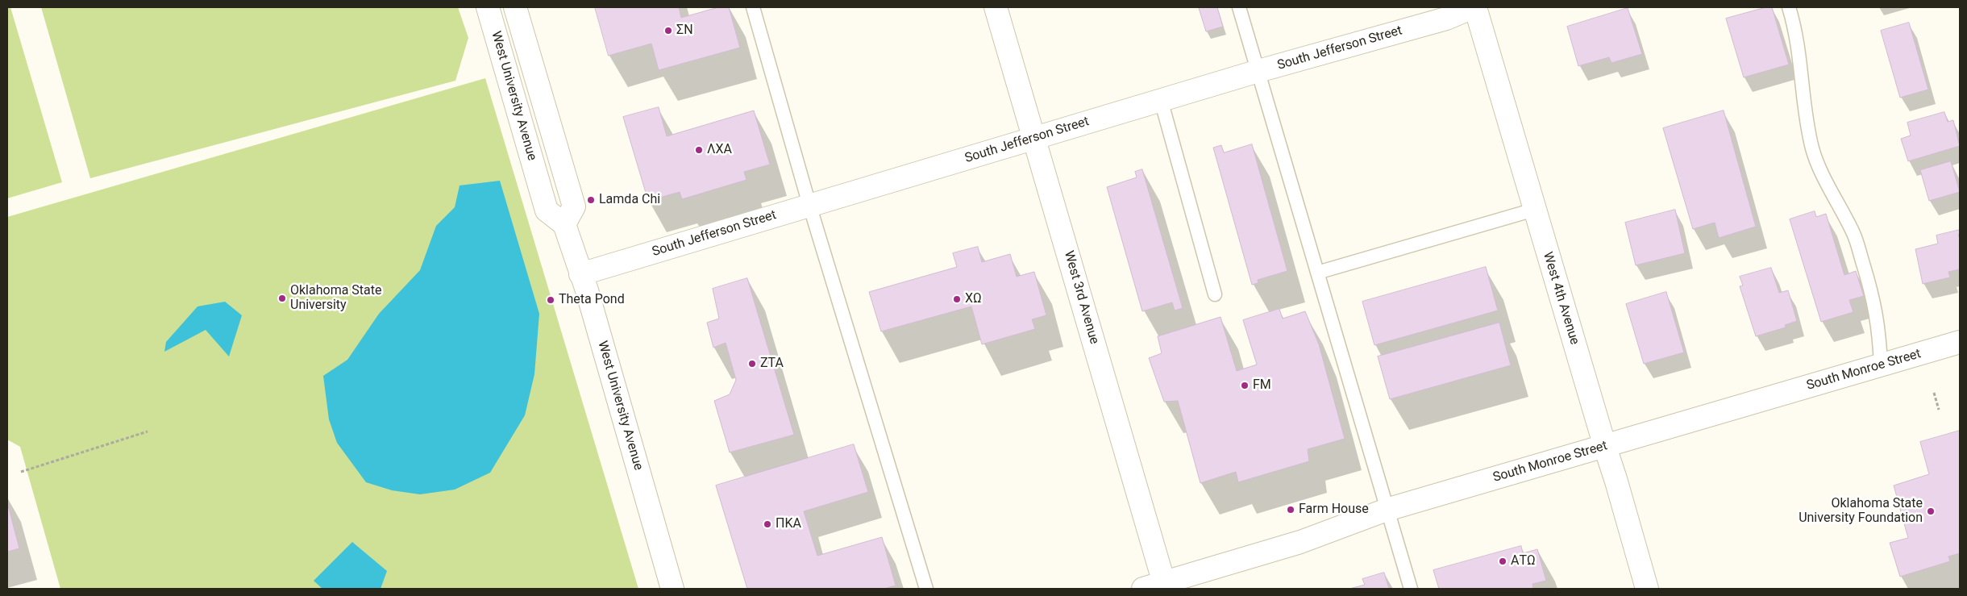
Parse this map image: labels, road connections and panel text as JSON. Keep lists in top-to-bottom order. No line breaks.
{"streets":{"street":["South Jefferson Street","West University Avenue","West 3rd Avenue","West 4th Avenue","South Monroe Street"]},"crossings":[["South Jefferson Street","West University Avenue"],["South Jefferson Street","West 3rd Avenue"],["South Jefferson Street","West 4th Avenue"],["West 3rd Avenue","South Monroe Street"],["West 4th Avenue","South Monroe Street"]],"places":["ΣN","ΛXA","Lamda Chi","Oklahoma State University","XΩ","Theta Pond","ΖΤΑ","FM","Farm House","Oklahoma State University Foundation","ΠΚΑ","ΑTΩ"]}
